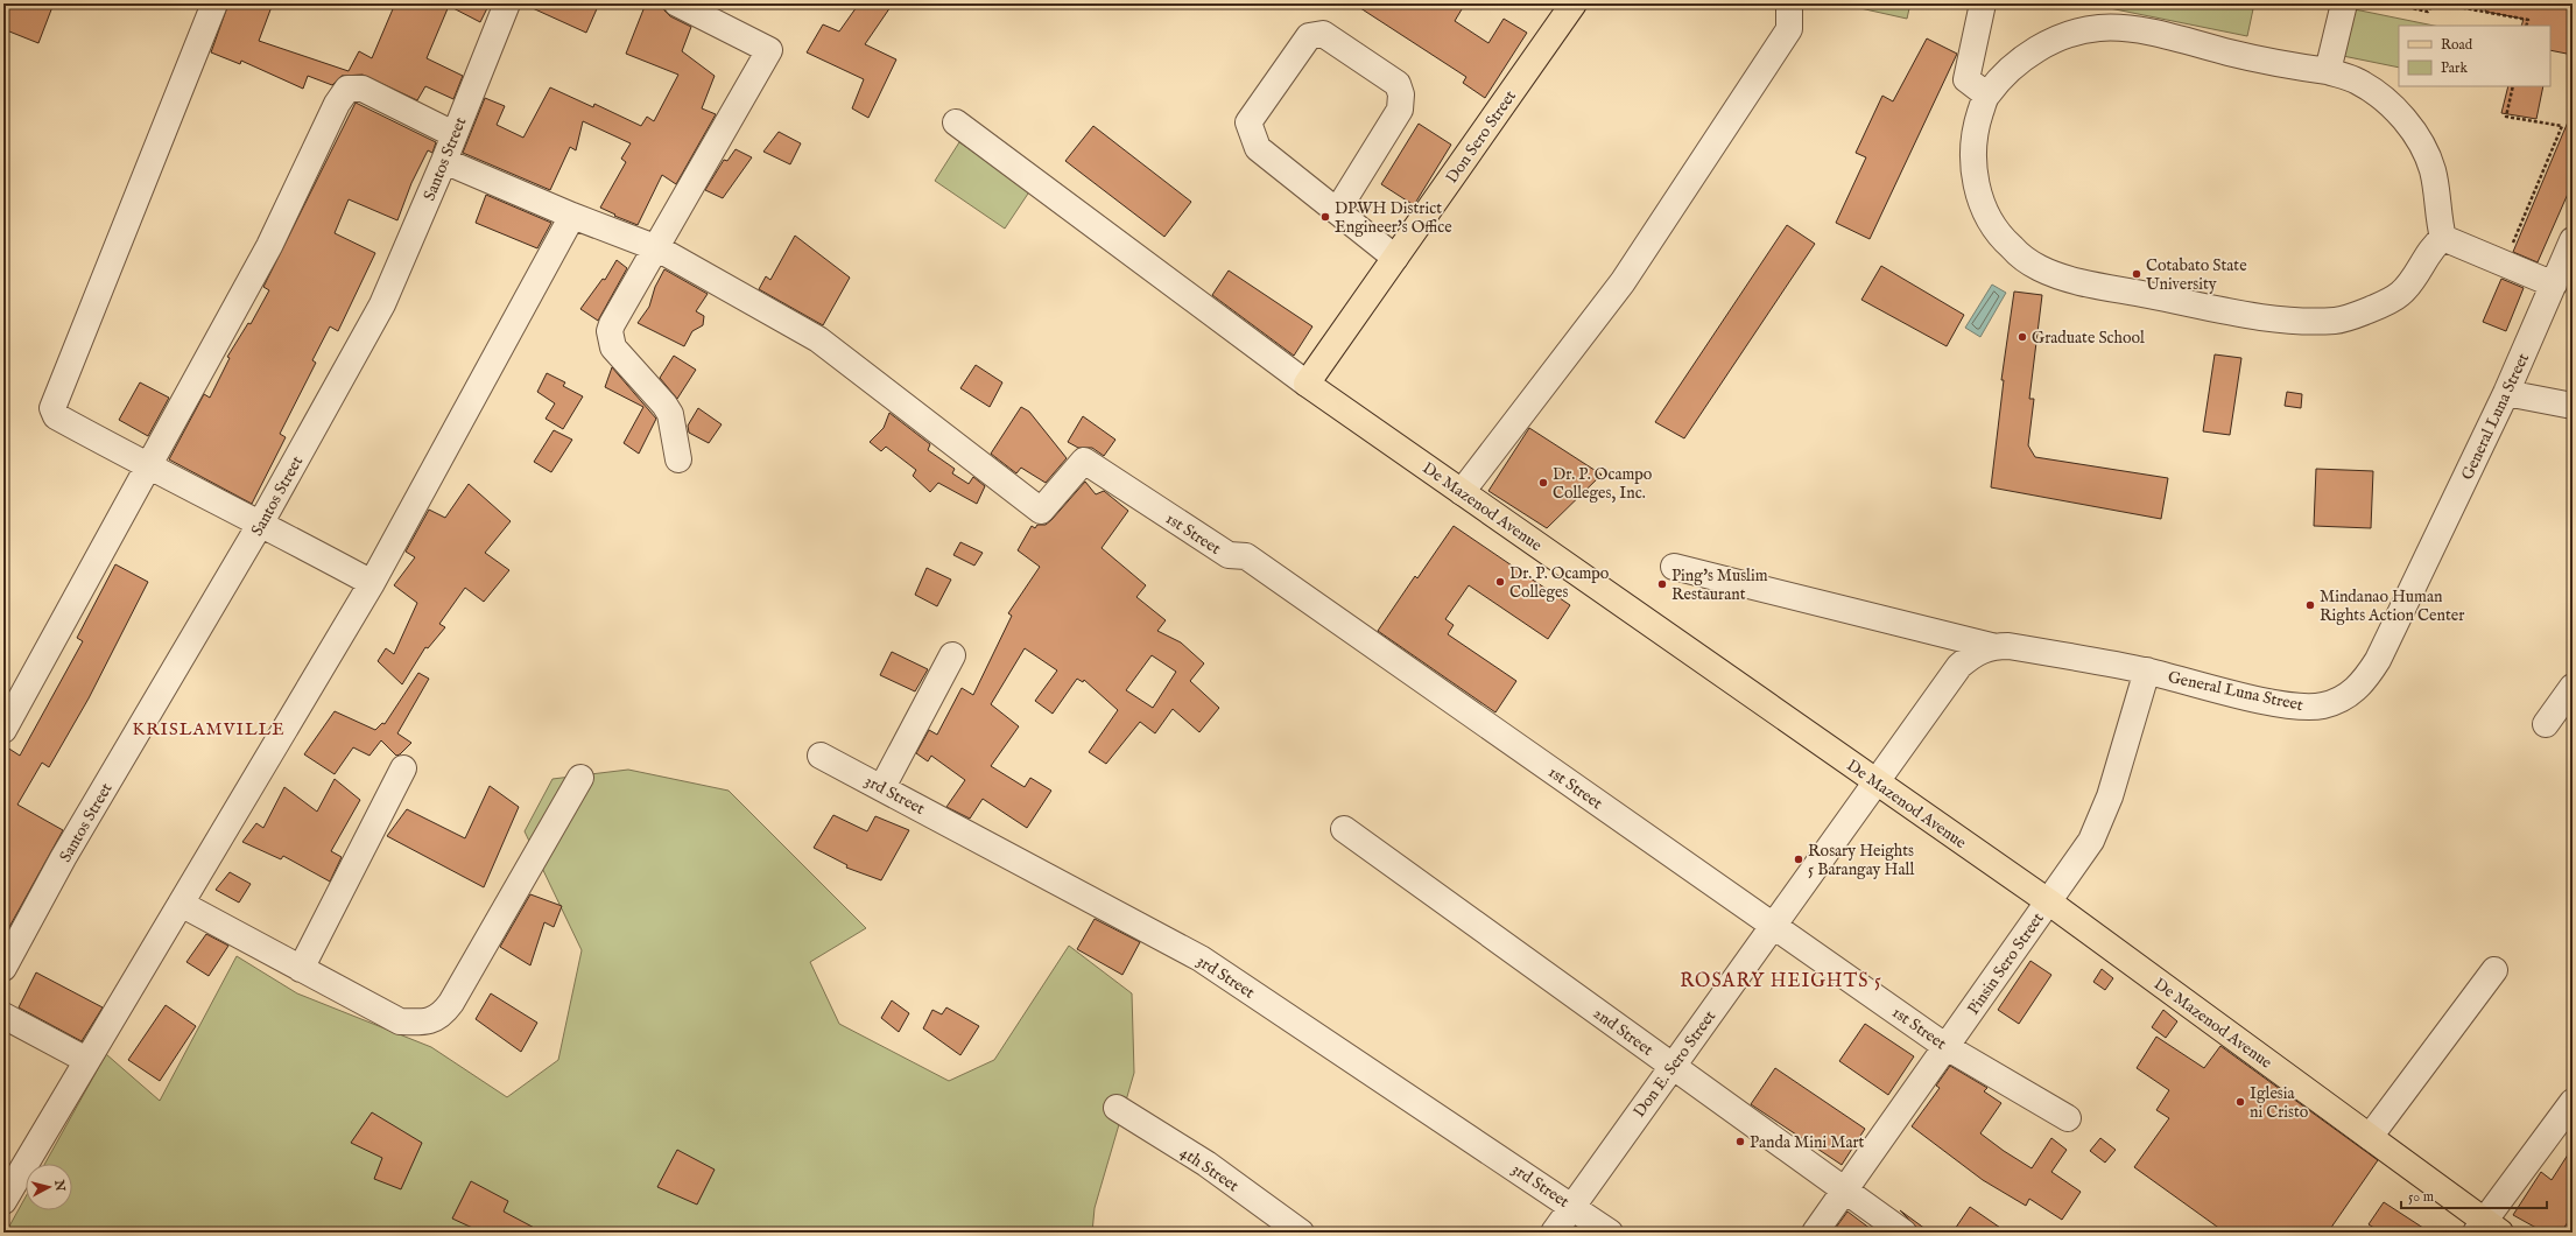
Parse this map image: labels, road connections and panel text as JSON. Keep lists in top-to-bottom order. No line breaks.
{"streets":{"main road":["Don Sero Street","De Mazenod Avenue"],"street":["Santos Street","General Luna Street","1st Street","3rd Street","Pinsin Sero Street","2nd Street","Don E. Sero Street","4th Street"]},"crossings":[["Don Sero Street","De Mazenod Avenue"],["General Luna Street","De Mazenod Avenue"],["General Luna Street","Pinsin Sero Street"],["General Luna Street","Don E. Sero Street"],["De Mazenod Avenue","Pinsin Sero Street"],["De Mazenod Avenue","Don E. Sero Street"],["1st Street","Pinsin Sero Street"],["1st Street","Don E. Sero Street"],["3rd Street","Don E. Sero Street"],["Pinsin Sero Street","2nd Street"],["2nd Street","Don E. Sero Street"]],"districts":["KRISLAMVILLE","ROSARY HEIGHTS 5"],"places":["DPWH District Engineer's Office","Cotabato State University","Graduate School","Dr. P. Ocampo Colleges, Inc.","Dr. P. Ocampo Colleges","Ping's Muslim Restaurant","Mindanao Human Rights Action Center","Rosary Heights 5 Barangay Hall","Iglesia ni Cristo","Panda Mini Mart"],"legend":["Road","Park"],"scale_bar":"50 m","north":"right"}
